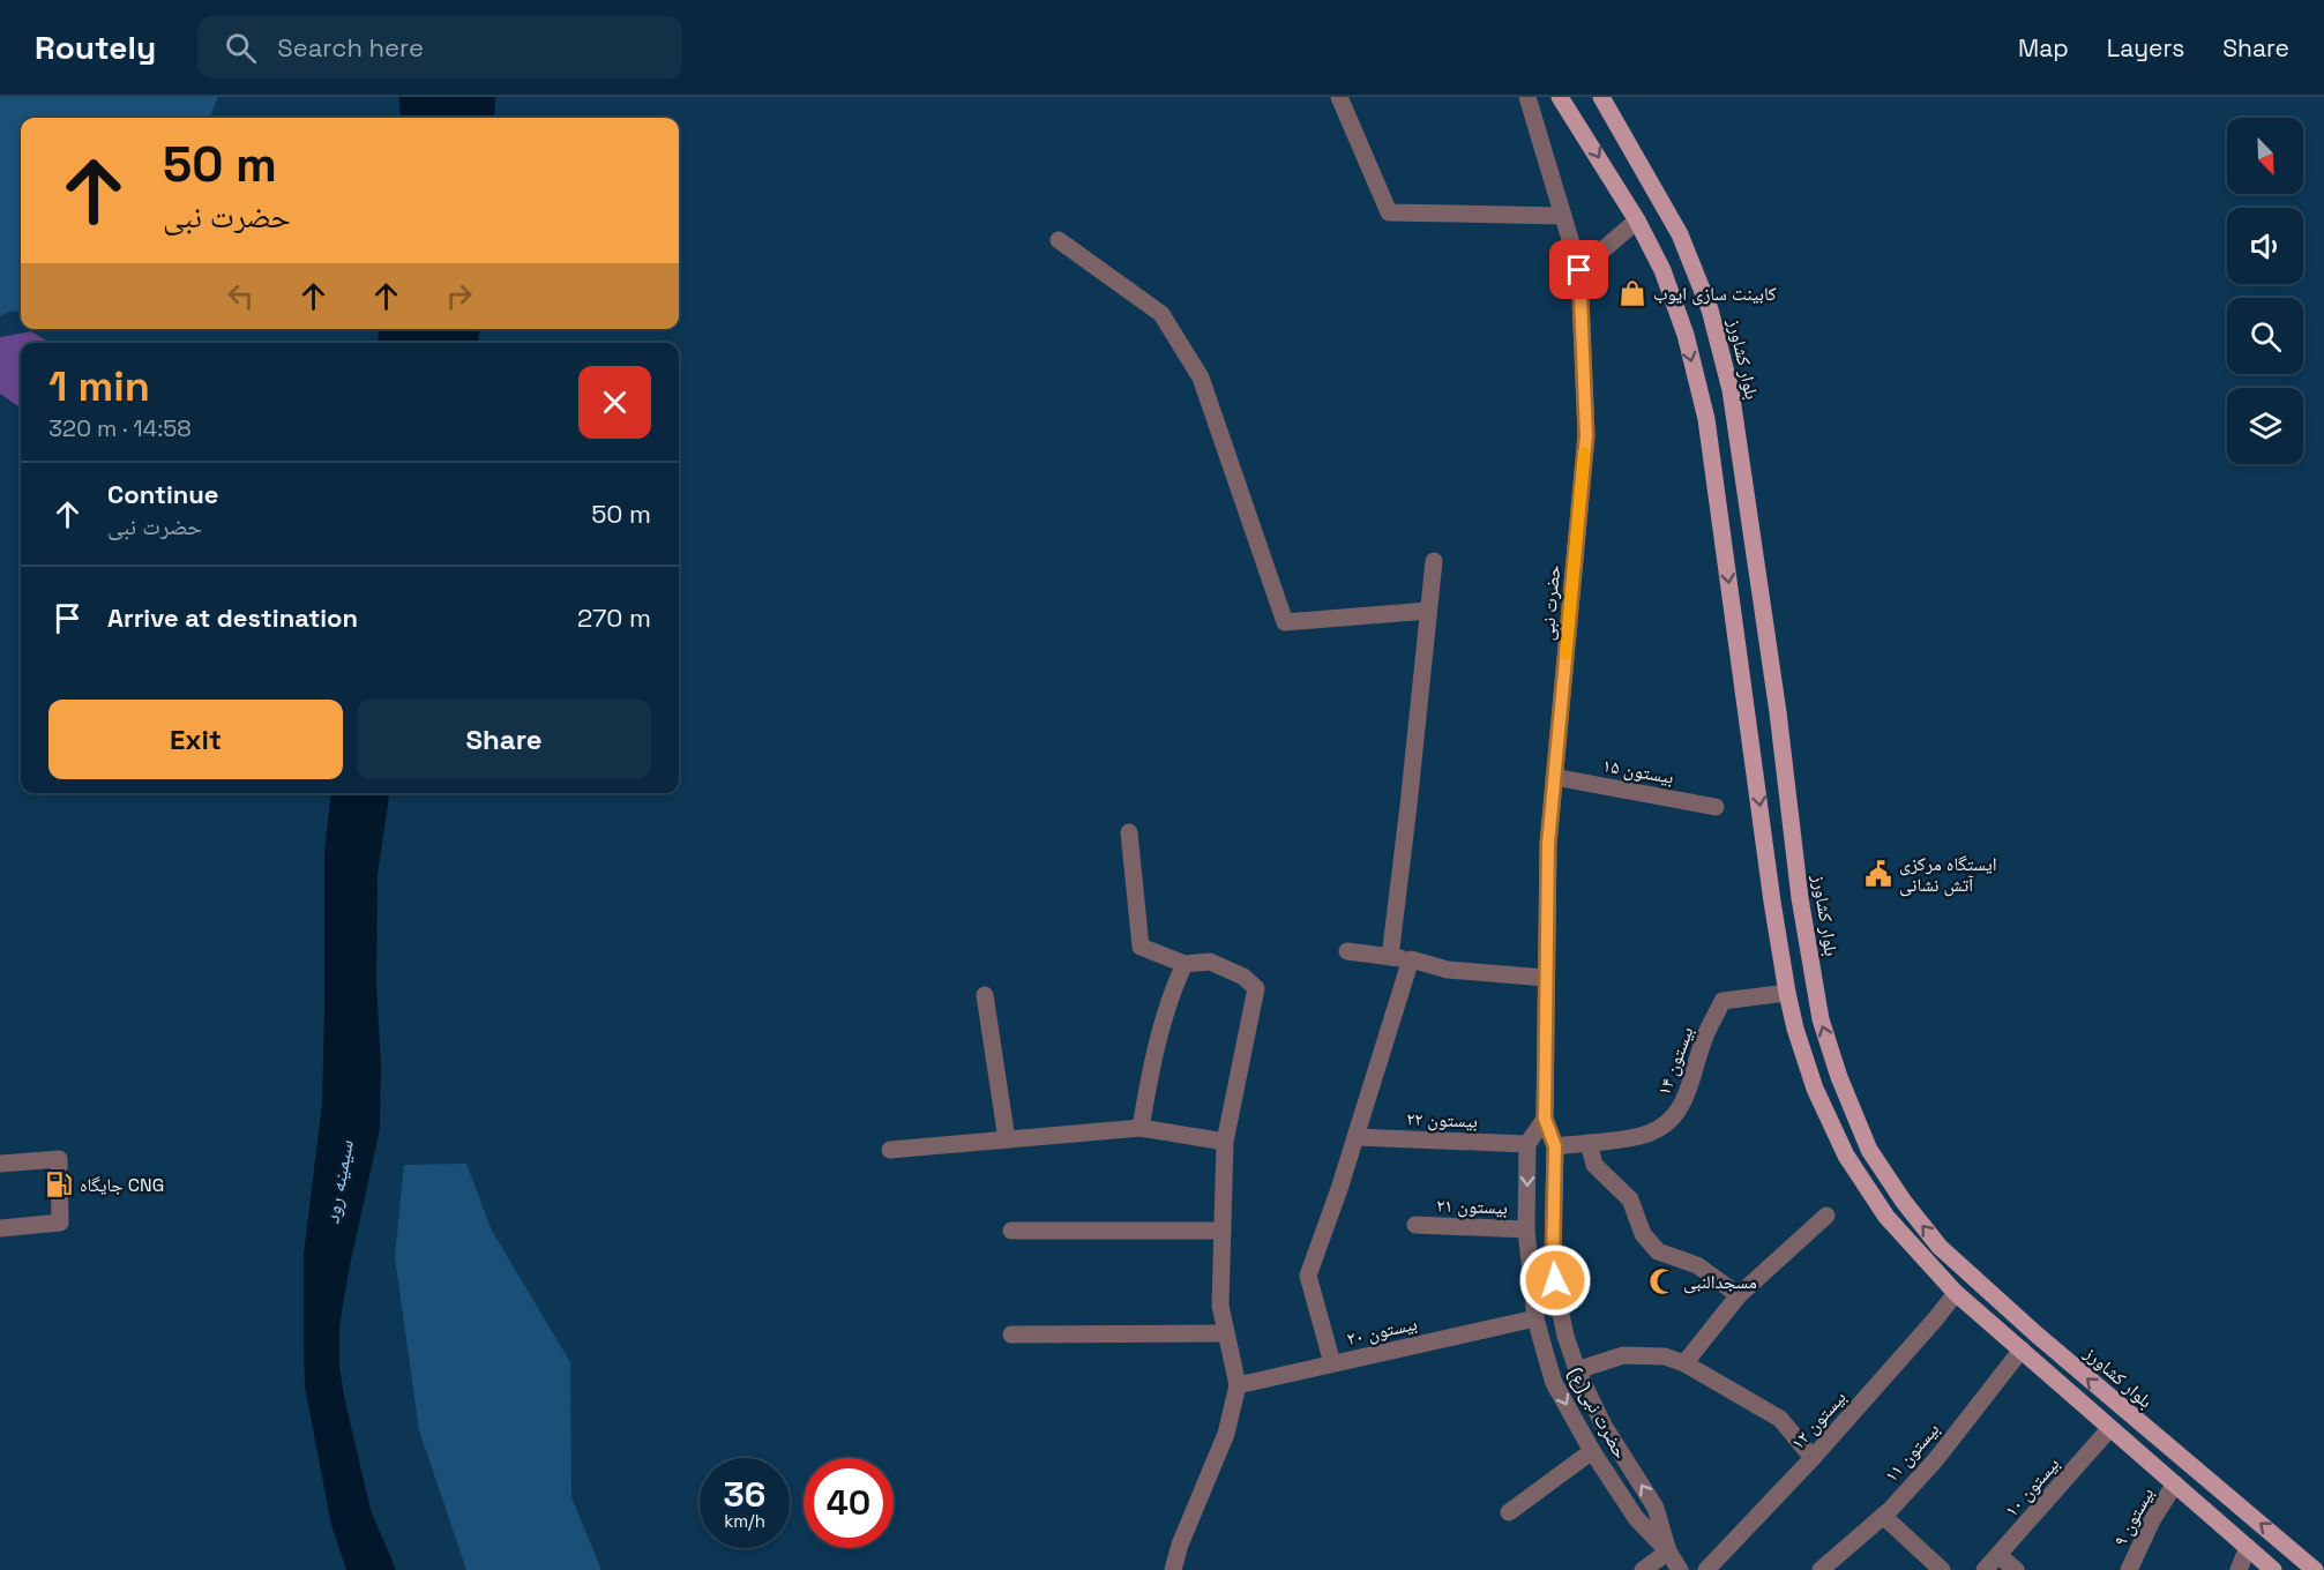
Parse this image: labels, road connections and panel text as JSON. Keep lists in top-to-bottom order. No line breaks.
{"streets":{"main road":["بلوار کشاورز"],"street":["حضرت نبی","بیستون ۱۵","بیستون ۱۴","بیستون ۲۲","بیستون ۲۱","بیستون ۲۰","حضرت نبی(ع)","بیستون ۱۲","بیستون ۱۱","بیستون ۱۰","بیستون ۹"]},"crossings":[["حضرت نبی","بیستون ۱۵"],["حضرت نبی","حضرت نبی(ع)"],["بیستون ۱۴","حضرت نبی(ع)"],["بیستون ۲۲","حضرت نبی(ع)"],["بیستون ۲۱","حضرت نبی(ع)"],["بیستون ۲۰","حضرت نبی(ع)"]],"water":["سیمینه رود"],"places":{"shop":["کابینت سازی ایوب"],"public building":["ایستگاه مرکزی آتش نشانی"],"fuel station":["جایگاه CNG"],"mosque":["مسجدالنبی"]},"north":"bottom right","page":{"header":"Routely","search":"Search here","nav":["Map","Layers","Share"],"turn":["50 m","حضرت نبی"],"heading":["1 min","320 m · 14:58"],"list":[{"name":"Continue","note":"حضرت نبی","value":"50 m"},{"name":"Arrive at destination","value":"270 m"}],"buttons":["Exit","Share"],"speed":"36 km/h","limit":"40"}}
